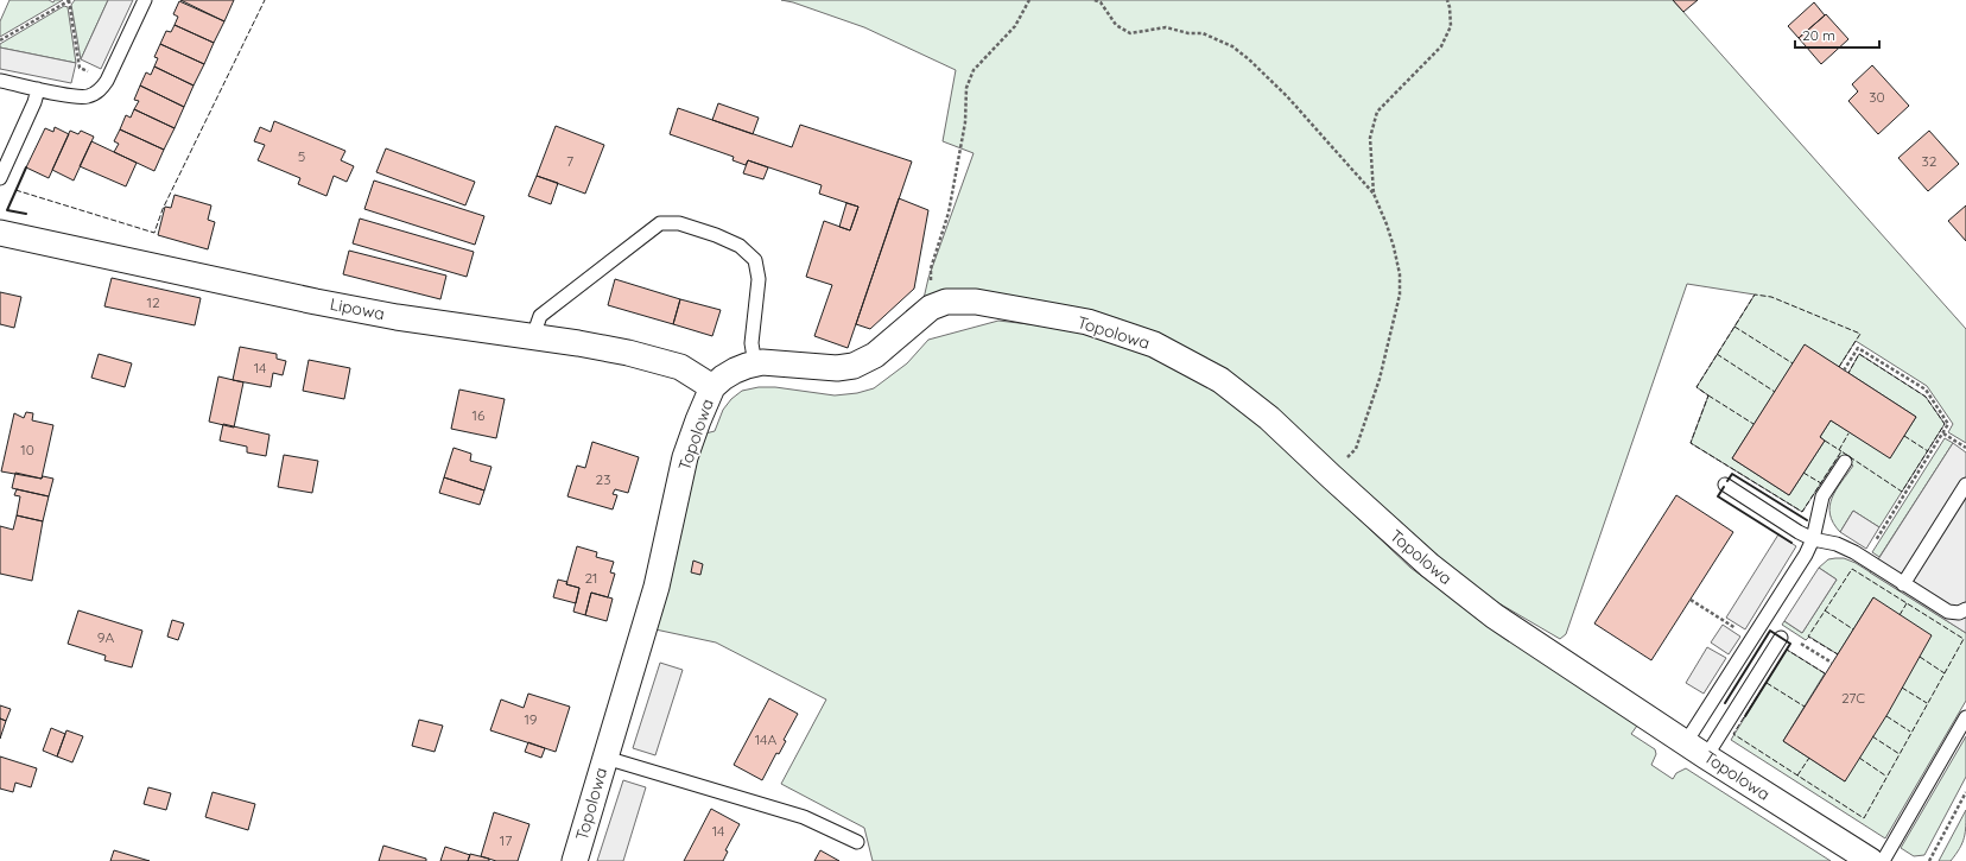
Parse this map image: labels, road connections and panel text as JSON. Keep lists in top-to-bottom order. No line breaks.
{"streets":{"street":["Lipowa","Topolowa"]},"crossings":[["Lipowa","Topolowa"]],"house_numbers":["30","5","7","32","12","14","16","10","23","21","9A","27C","19","14A","14","17"],"scale_bar":"20 m"}
